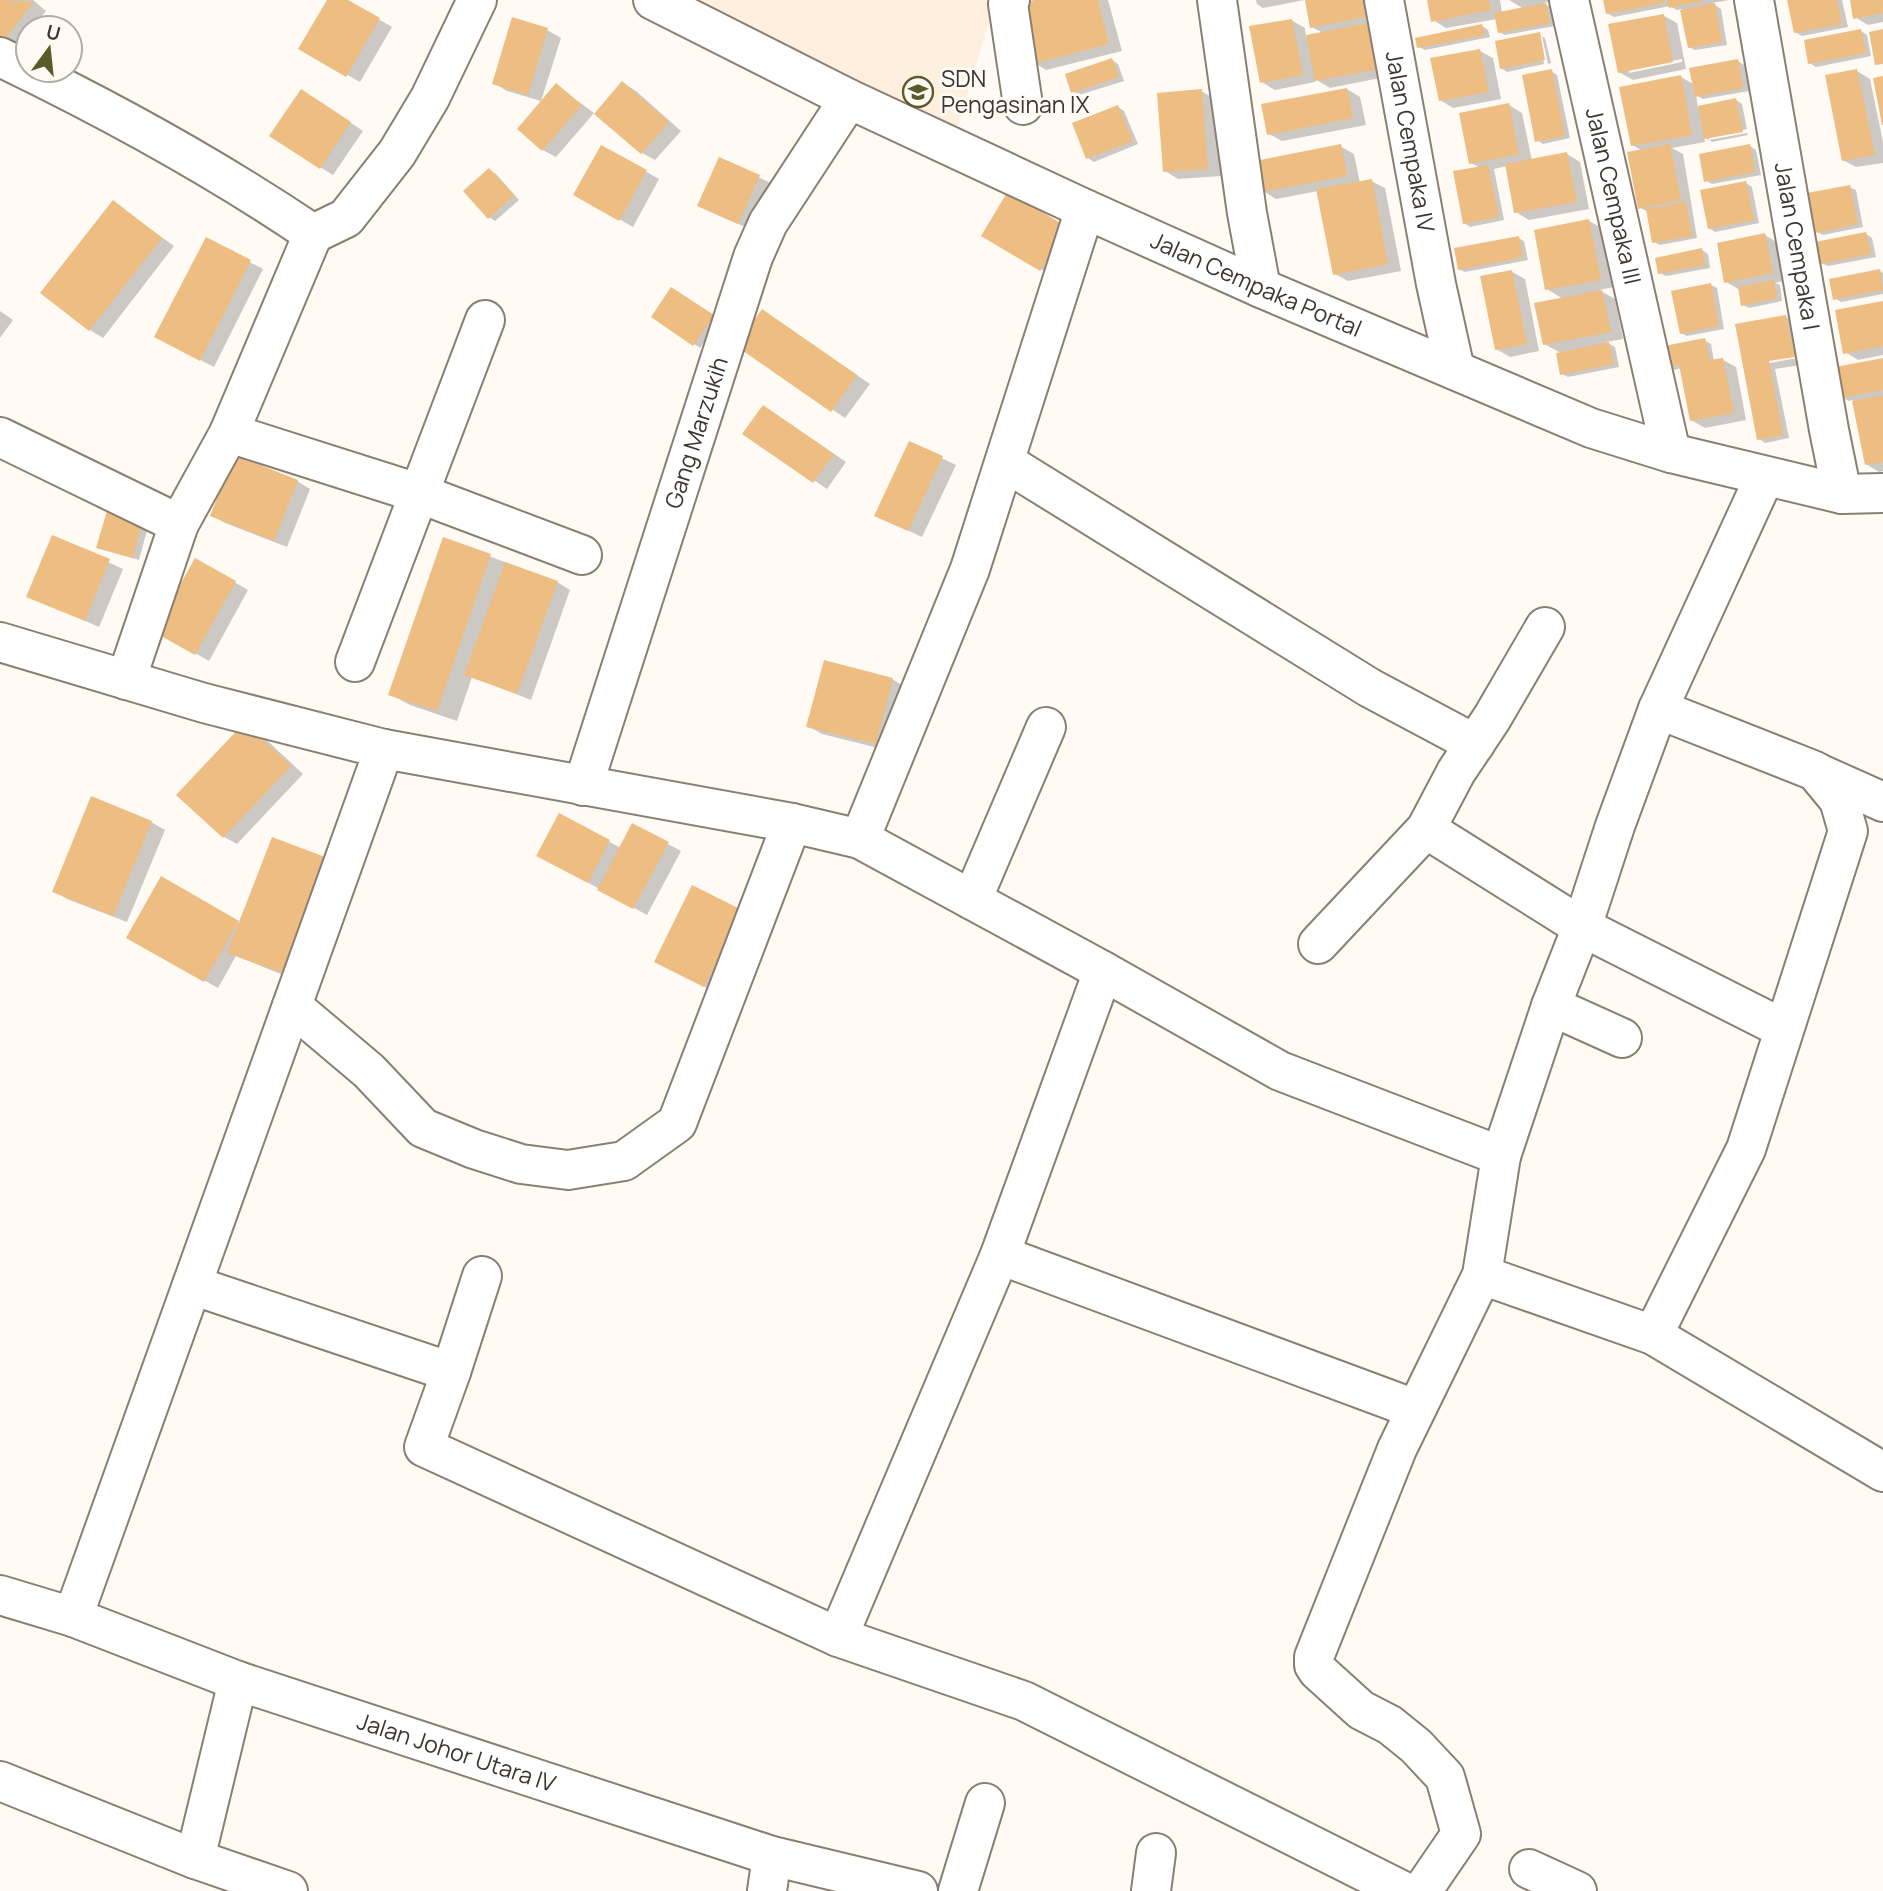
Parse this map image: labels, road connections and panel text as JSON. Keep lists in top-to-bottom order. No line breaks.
{"streets":{"street":["Jalan Cempaka IV","Jalan Cempaka III","Jalan Cempaka I","Jalan Cempaka Portal","Gang Marzukih","Jalan Johor Utara IV"]},"crossings":[["Jalan Cempaka IV","Jalan Cempaka Portal"],["Jalan Cempaka III","Jalan Cempaka Portal"],["Jalan Cempaka I","Jalan Cempaka Portal"],["Jalan Cempaka Portal","Gang Marzukih"]],"places":{"school or university":["SDN Pengasinan IX"]},"north":"top"}
